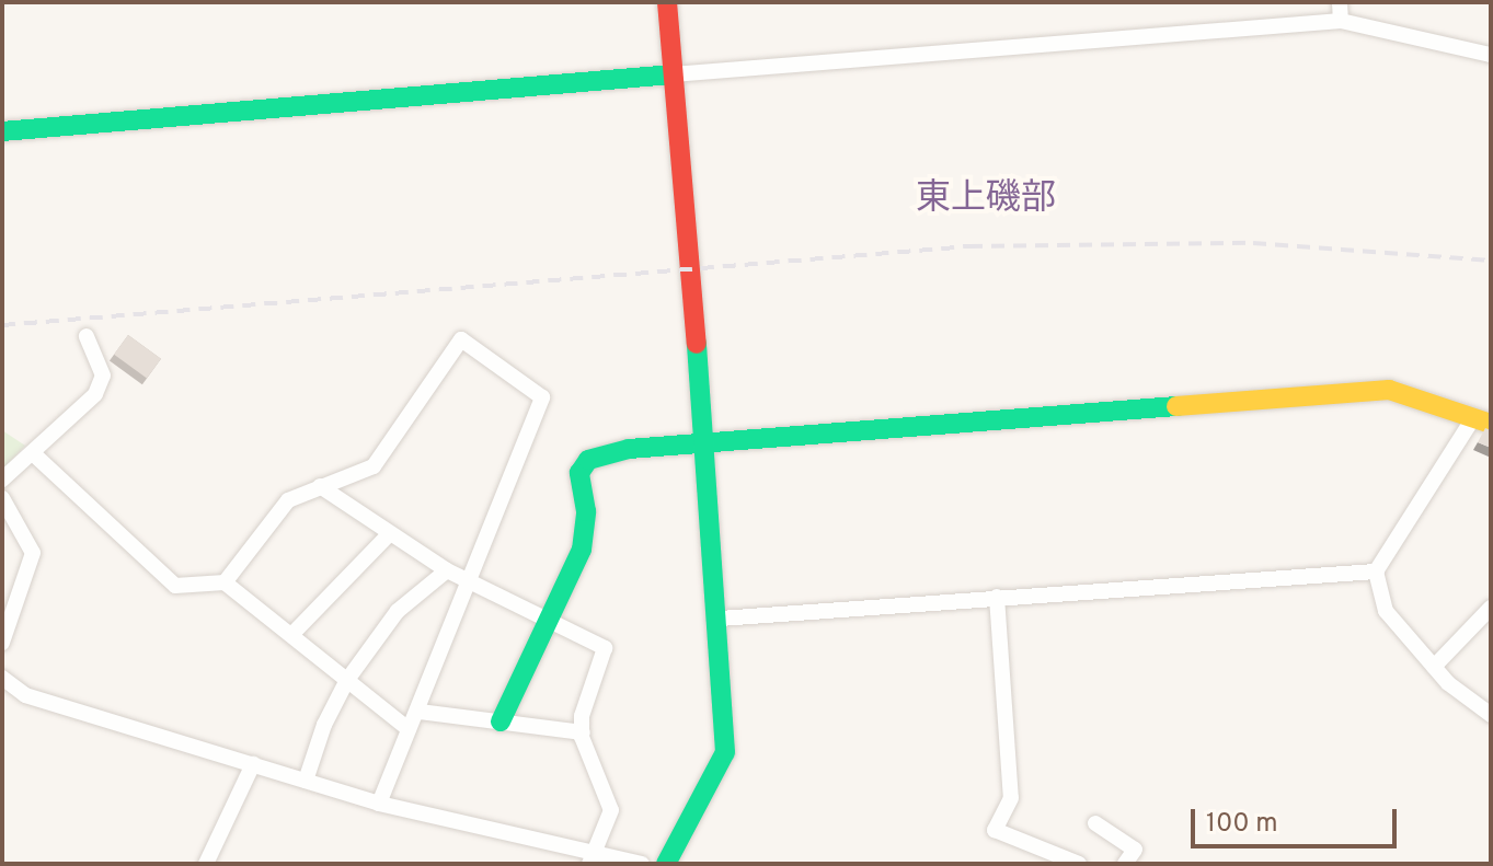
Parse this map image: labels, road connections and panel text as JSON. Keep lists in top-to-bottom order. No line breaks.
{"districts":["東上磯部"],"scale_bar":"100 m"}
